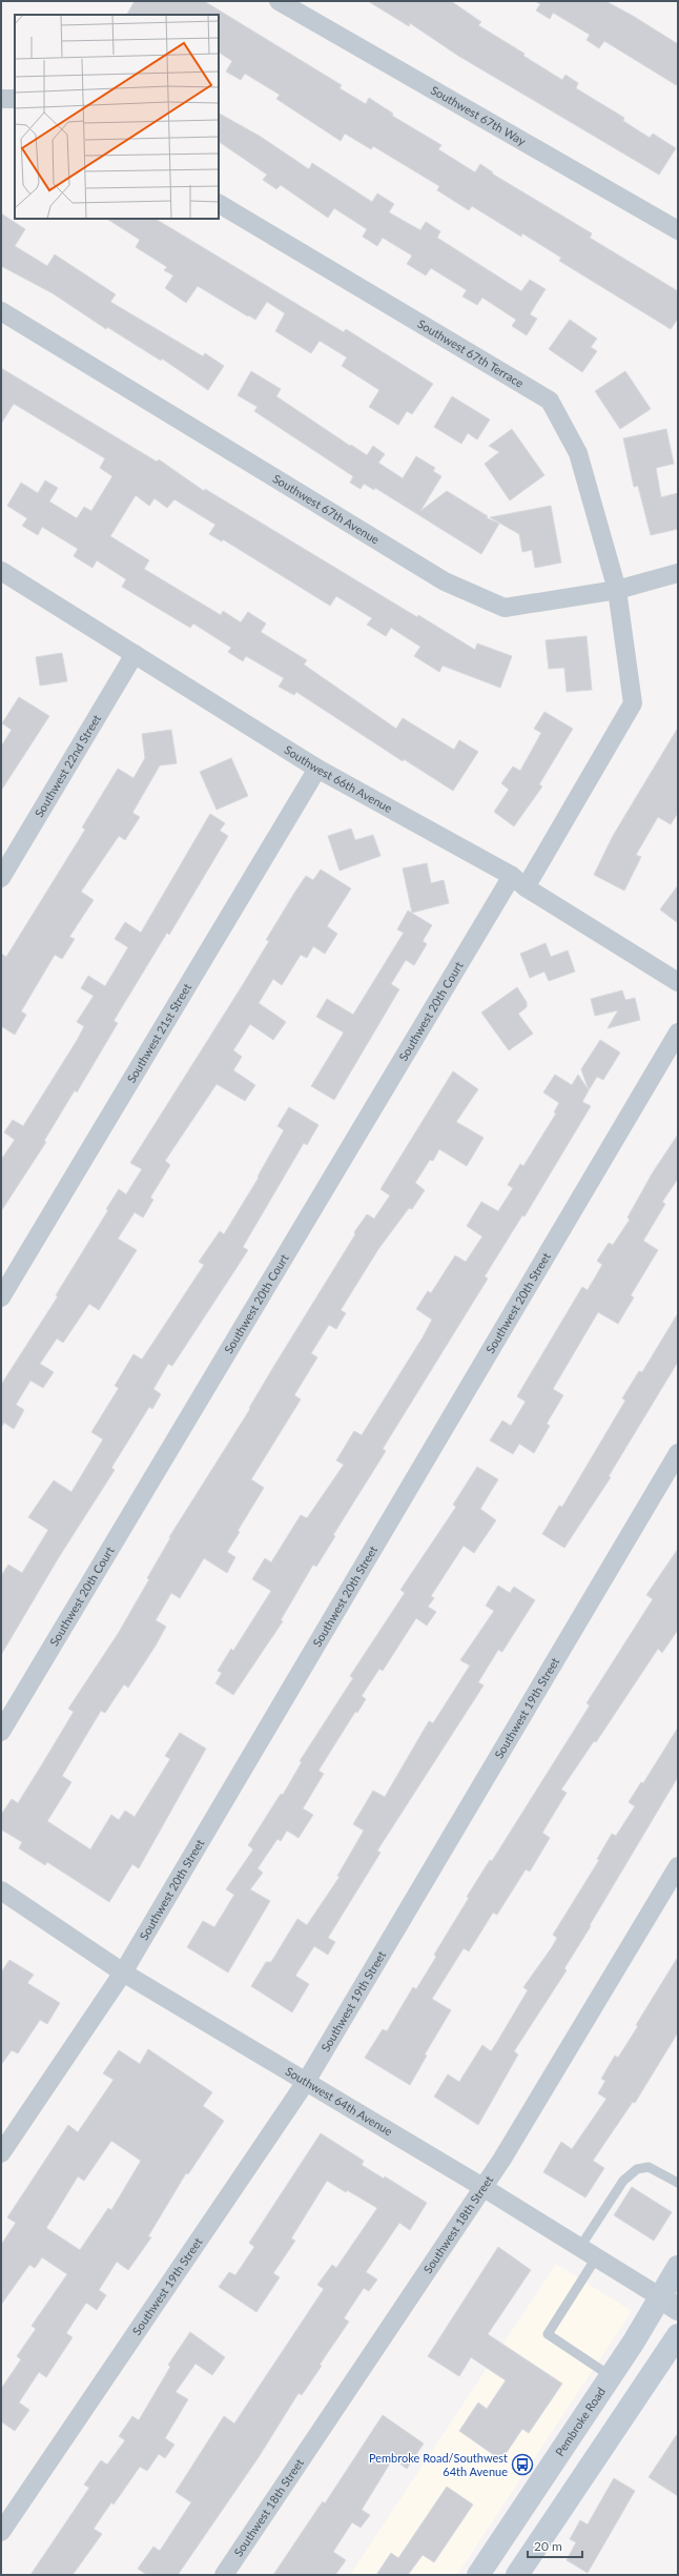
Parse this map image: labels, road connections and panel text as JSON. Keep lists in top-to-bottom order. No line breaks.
{"streets":{"main road":["Pembroke Road"],"street":["Southwest 67th Way","Southwest 67th Terrace","Southwest 67th Avenue","Southwest 22nd Street","Southwest 66th Avenue","Southwest 20th Court","Southwest 21st Street","Southwest 20th Street","Southwest 19th Street","Southwest 64th Avenue","Southwest 18th Street"]},"crossings":[["Southwest 67th Terrace","Southwest 67th Avenue"],["Southwest 67th Terrace","Southwest 20th Court"],["Southwest 67th Avenue","Southwest 20th Court"],["Southwest 22nd Street","Southwest 66th Avenue"],["Southwest 66th Avenue","Southwest 20th Court"],["Southwest 66th Avenue","Southwest 21st Street"],["Southwest 20th Street","Southwest 64th Avenue"],["Southwest 19th Street","Southwest 64th Avenue"],["Southwest 64th Avenue","Southwest 18th Street"],["Southwest 64th Avenue","Pembroke Road"]],"places":{"bus stop":["Pembroke Road/Southwest 64th Avenue"]},"scale_bar":"20 m"}
